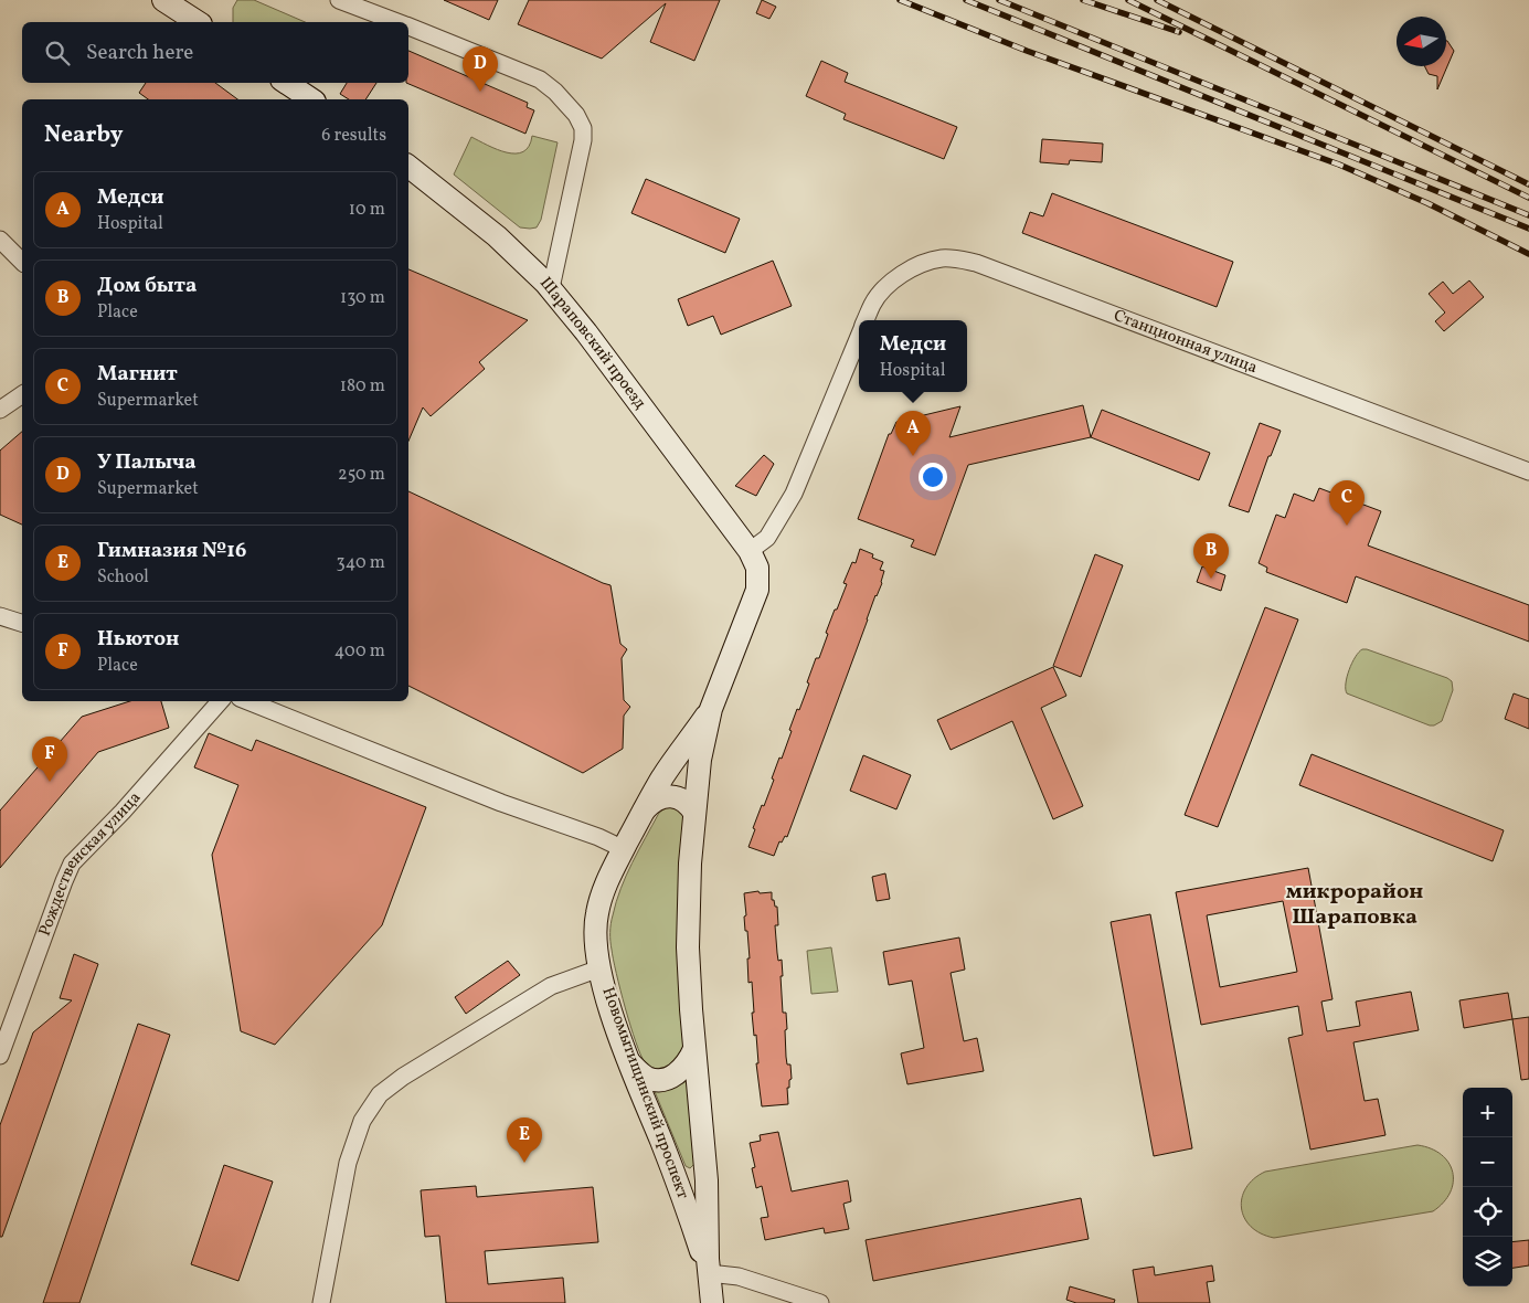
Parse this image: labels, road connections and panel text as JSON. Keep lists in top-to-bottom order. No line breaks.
{"streets":{"main road":["Шараповский проезд","Новомытищинский проспект"],"street":["Станционная улица","Рождественская улица"]},"crossings":[["Станционная улица","Шараповский проезд"],["Станционная улица","Новомытищинский проспект"],["Шараповский проезд","Новомытищинский проспект"]],"districts":["микрорайон Шараповка"],"north":"left","page":{"search":"Search here","pins":["D","A","C","B","F","E"],"heading":["Nearby","6 results"],"list":[{"mark":"A","name":"Медси","note":"Hospital","value":"10 m"},{"mark":"B","name":"Дом быта","note":"Place","value":"130 m"},{"mark":"C","name":"Магнит","note":"Supermarket","value":"180 m"},{"mark":"D","name":"У Палыча","note":"Supermarket","value":"250 m"},{"mark":"E","name":"Гимназия №16","note":"School","value":"340 m"},{"mark":"F","name":"Ньютон","note":"Place","value":"400 m"}],"popup":["Медси","Hospital"],"map_buttons":["+","−"]}}
